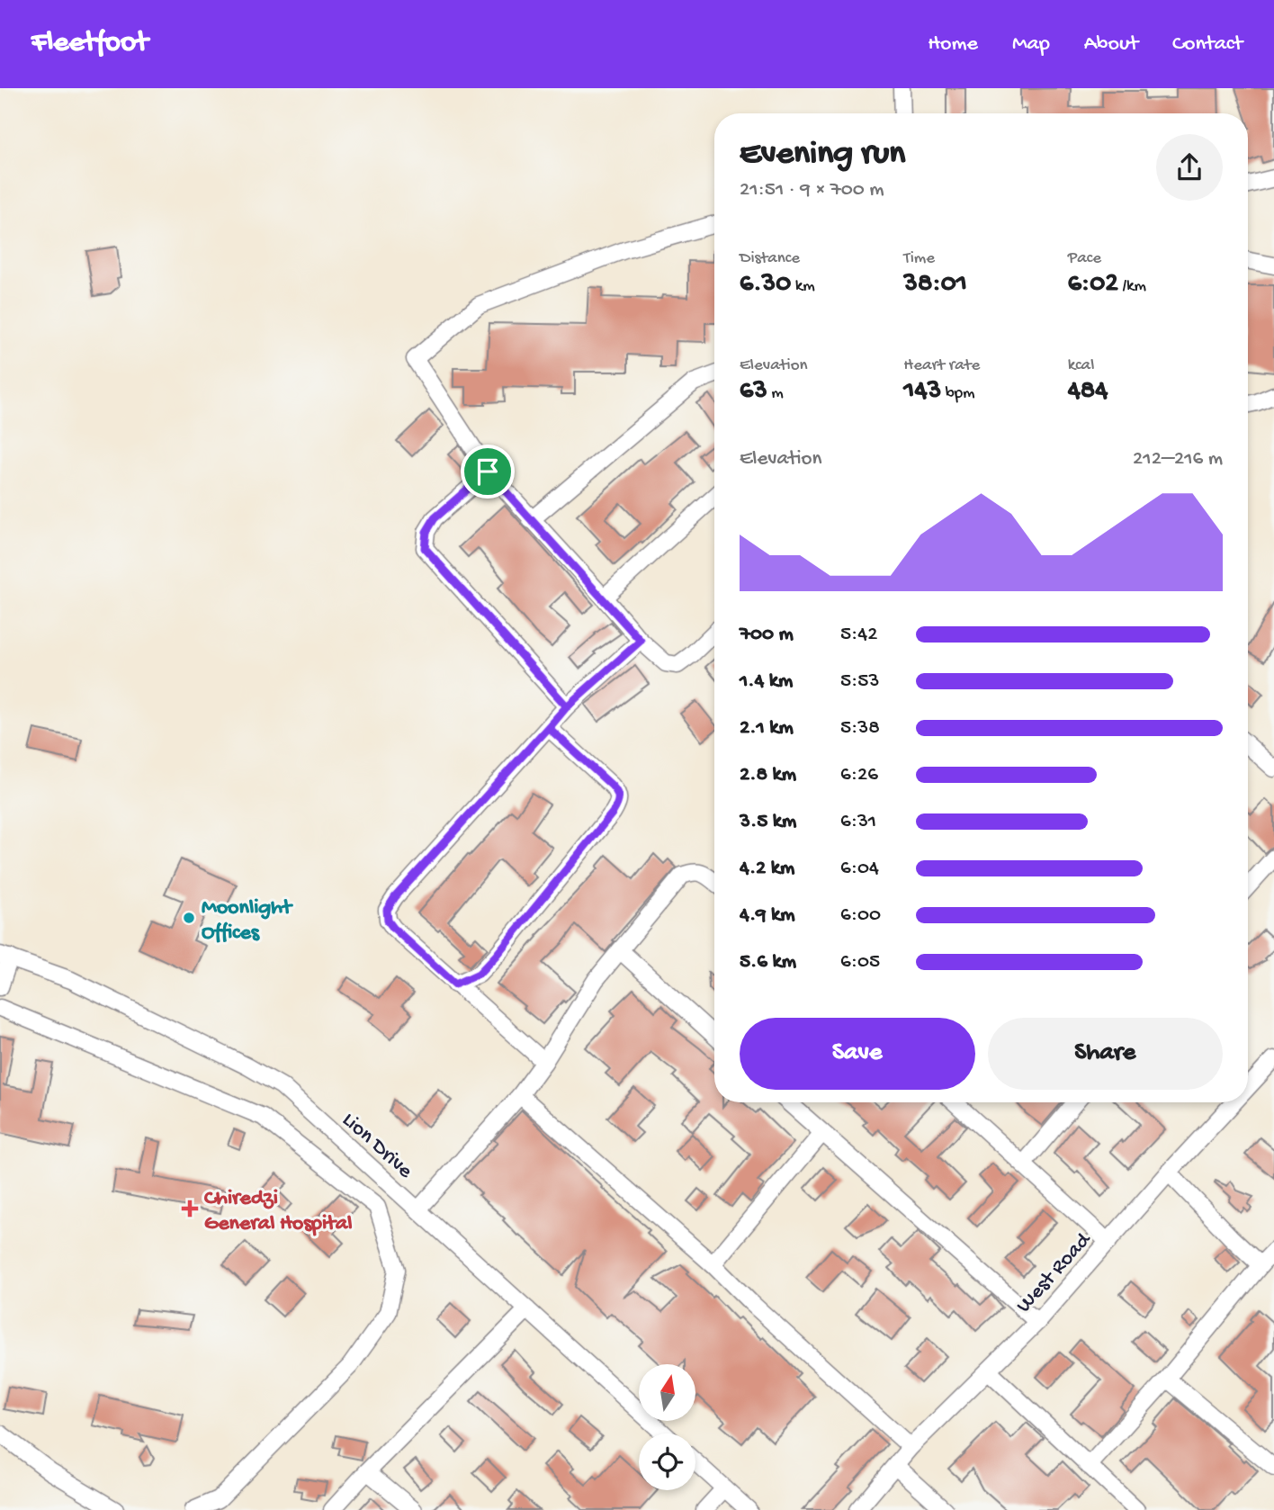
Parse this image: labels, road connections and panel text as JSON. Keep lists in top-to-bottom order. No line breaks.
{"streets":{"street":["Lion Drive","West Road"]},"places":{"other":["Moonlight Offices"],"health":["Chiredzi General Hospital"]},"north":"top","page":{"header":"Fleetfoot","nav":["Home","Map","About","Contact"],"heading":["Evening run","21:51 · 9 × 700 m"],"stats":[["Distance","6.30 km"],["Time","38:01"],["Pace","6:02 /km"],["Elevation","63 m"],["Heart rate","143 bpm"],["kcal","484"]],"chart":["Elevation","212–216 m"],"list":[{"name":"700 m","note":"5:42"},{"name":"1.4 km","note":"5:53"},{"name":"2.1 km","note":"5:38"},{"name":"2.8 km","note":"6:26"},{"name":"3.5 km","note":"6:31"},{"name":"4.2 km","note":"6:04"},{"name":"4.9 km","note":"6:00"},{"name":"5.6 km","note":"6:05"}],"buttons":["Save","Share"]}}
